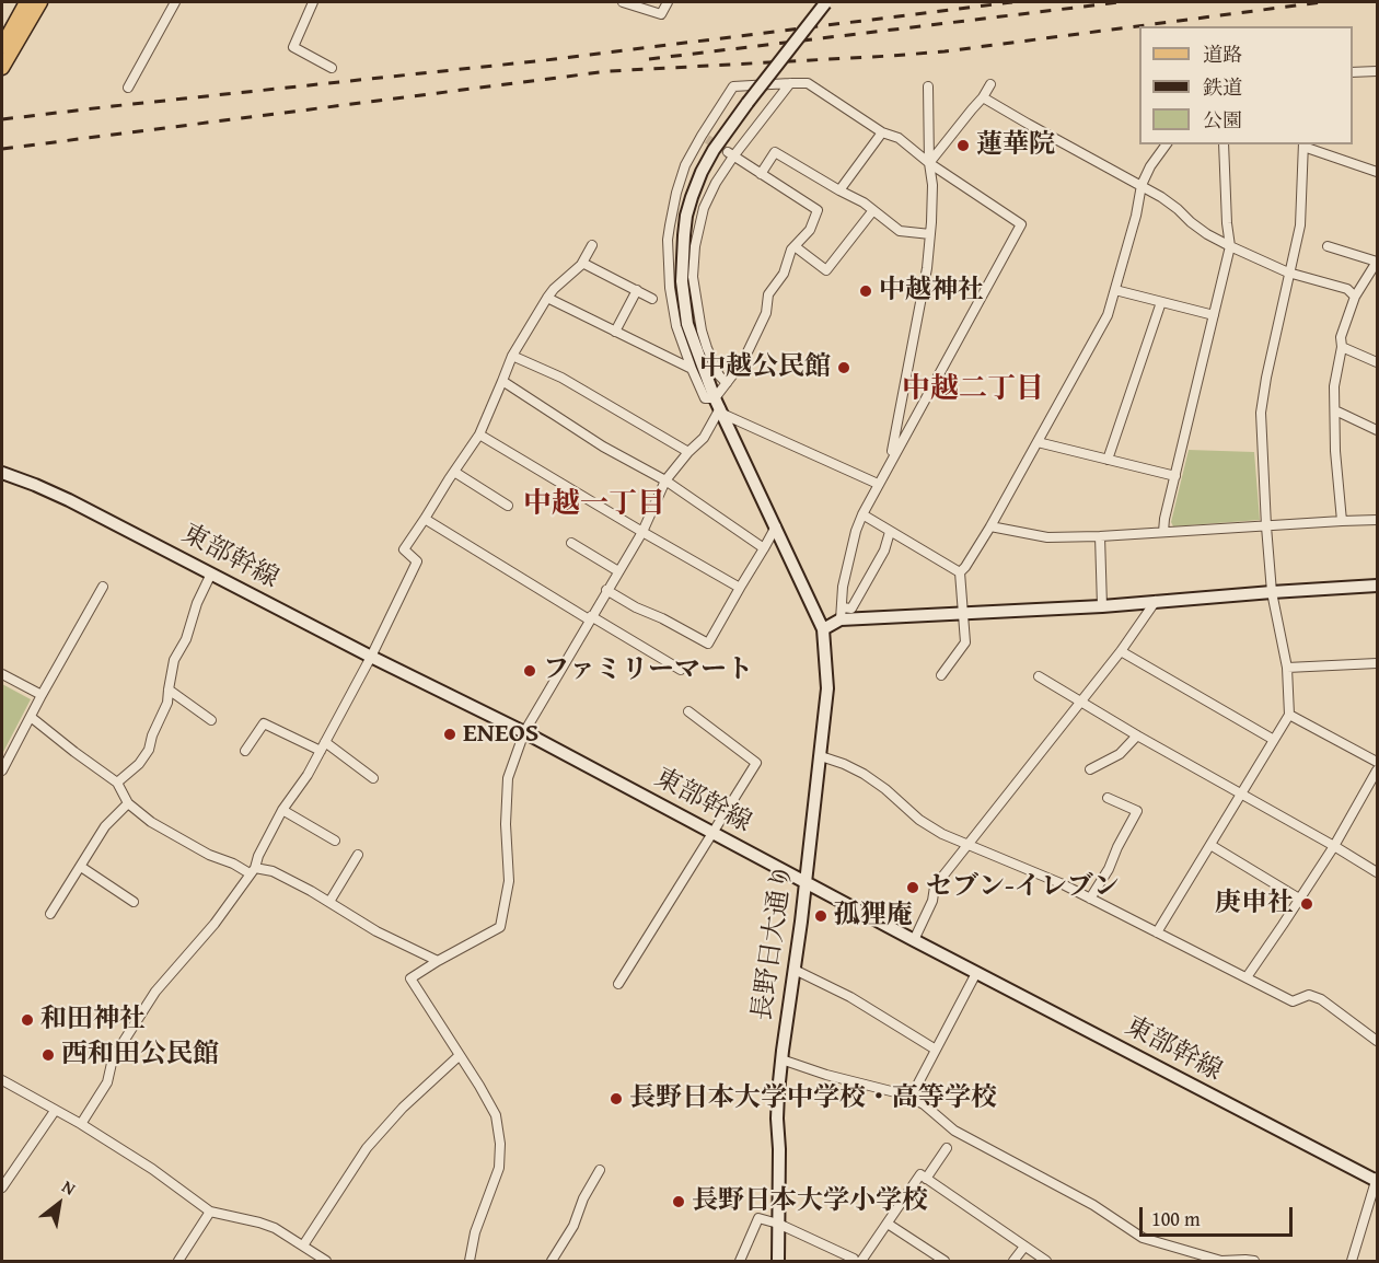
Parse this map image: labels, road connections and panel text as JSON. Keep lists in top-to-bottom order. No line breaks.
{"streets":{"street":["東部幹線","長野日大通り"]},"crossings":[["東部幹線","長野日大通り"]],"districts":["中越二丁目","中越一丁目"],"places":["蓮華院","中越神社","中越公民館","ファミリーマート","ENEOS","セブン-イレブン","庚申社","孤狸庵","和田神社","西和田公民館","長野日本大学中学校・高等学校","長野日本大学小学校"],"legend":["道路","鉄道","公園"],"scale_bar":"100 m","north":"top right"}
